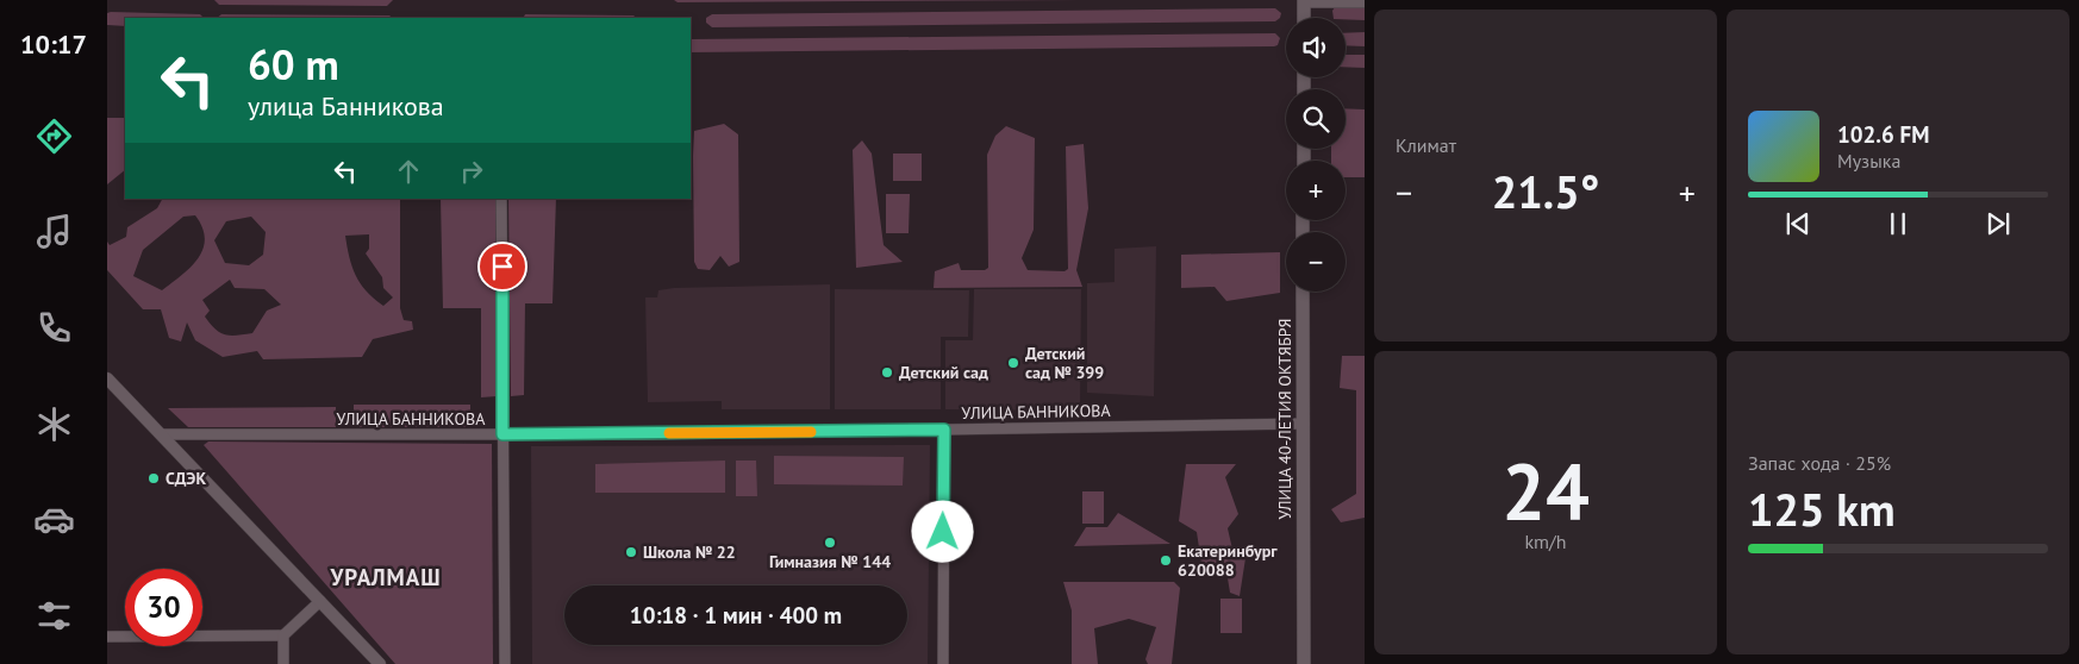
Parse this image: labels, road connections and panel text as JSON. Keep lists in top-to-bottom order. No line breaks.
{"streets":{"main road":["УЛИЦА 40-ЛЕТИЯ ОКТЯБРЯ"],"street":["УЛИЦА БАННИКОВА"]},"crossings":[["УЛИЦА БАННИКОВА","УЛИЦА 40-ЛЕТИЯ ОКТЯБРЯ"]],"districts":["УРАЛМАШ"],"places":["Детский сад № 399","Детский сад","СДЭК","Гимназия № 144","Школа № 22","Екатеринбург 620088"],"page":{"tabs":"10:17","tile":["Климат",["24","km/h"],["Запас хода · 25%","125 km"]],"map_buttons":["+","−"],"turn":["60 m","улица Банникова"],"song":["102.6 FM","Музыка"],"heat":["−","21.5°","+"],"limit":"30","trip":"10:18 · 1 мин · 400 m"}}
